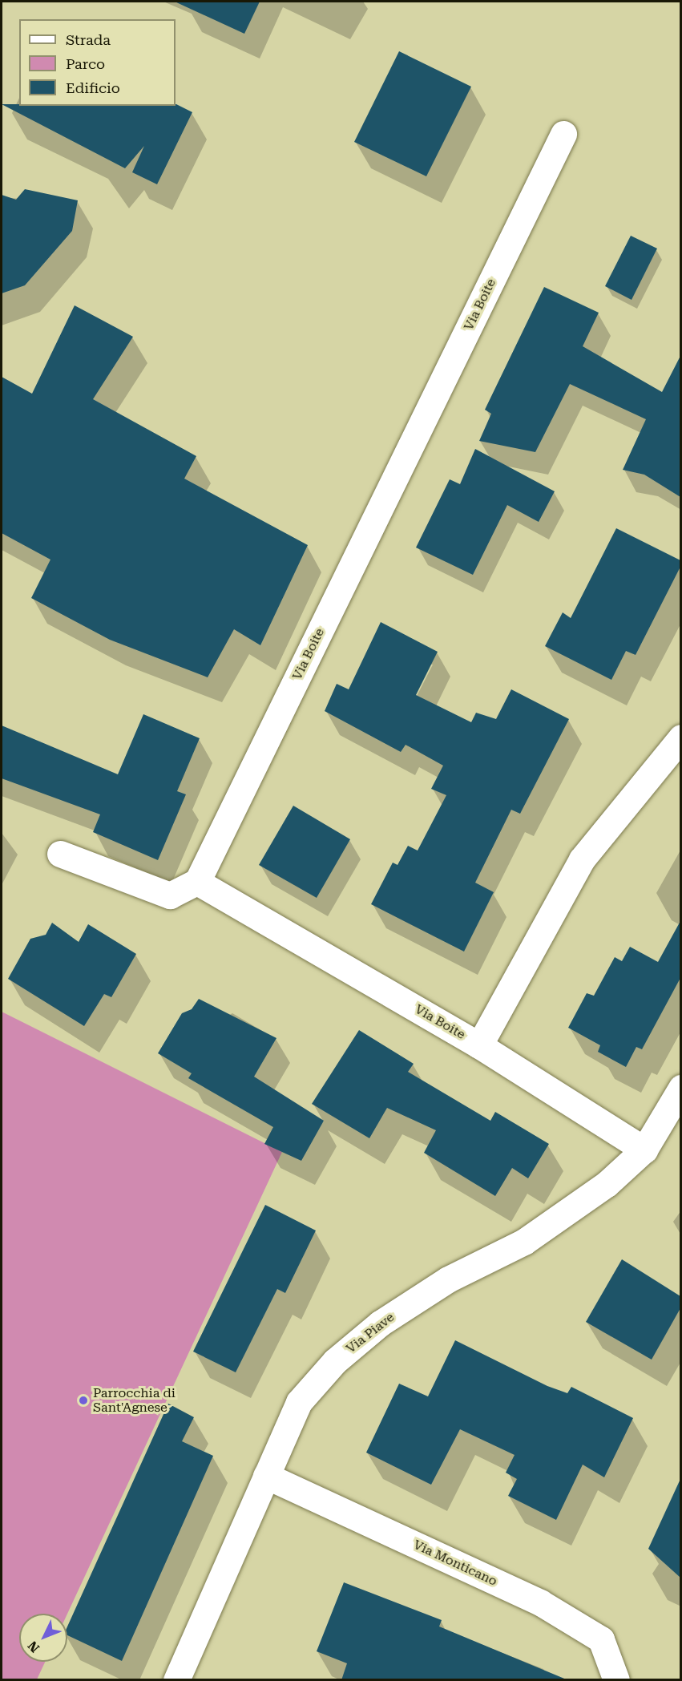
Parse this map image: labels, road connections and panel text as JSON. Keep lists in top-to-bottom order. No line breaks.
{"streets":{"street":["Via Boite","Via Piave","Via Monticano"]},"crossings":[["Via Boite","Via Piave"],["Via Piave","Via Monticano"]],"places":["Parrocchia di Sant'Agnese"],"legend":["Strada","Parco","Edificio"],"north":"bottom left"}
